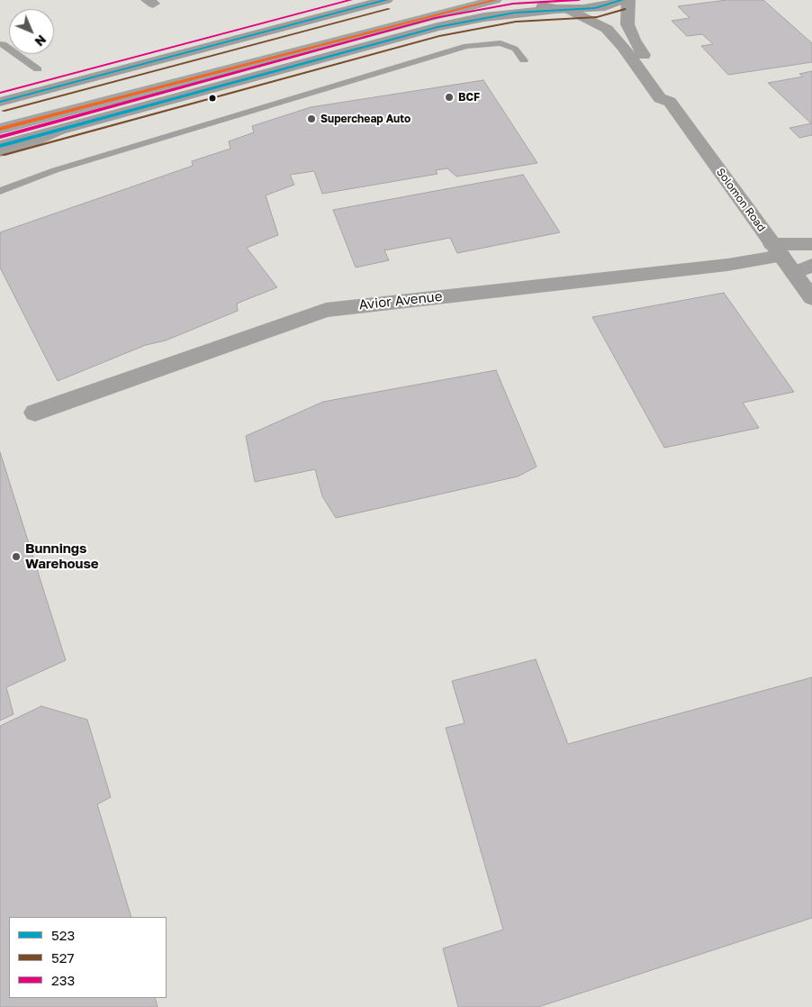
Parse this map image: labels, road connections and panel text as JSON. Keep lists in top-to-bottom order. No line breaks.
{"streets":{"main road":["Solomon Road"],"street":["Avior Avenue"]},"crossings":[["Solomon Road","Avior Avenue"]],"places":["BCF","Supercheap Auto","Bunnings Warehouse"],"lines":["transit line 523","transit line 233","transit line 527"],"legend":["523","527","233"],"north":"bottom right"}
